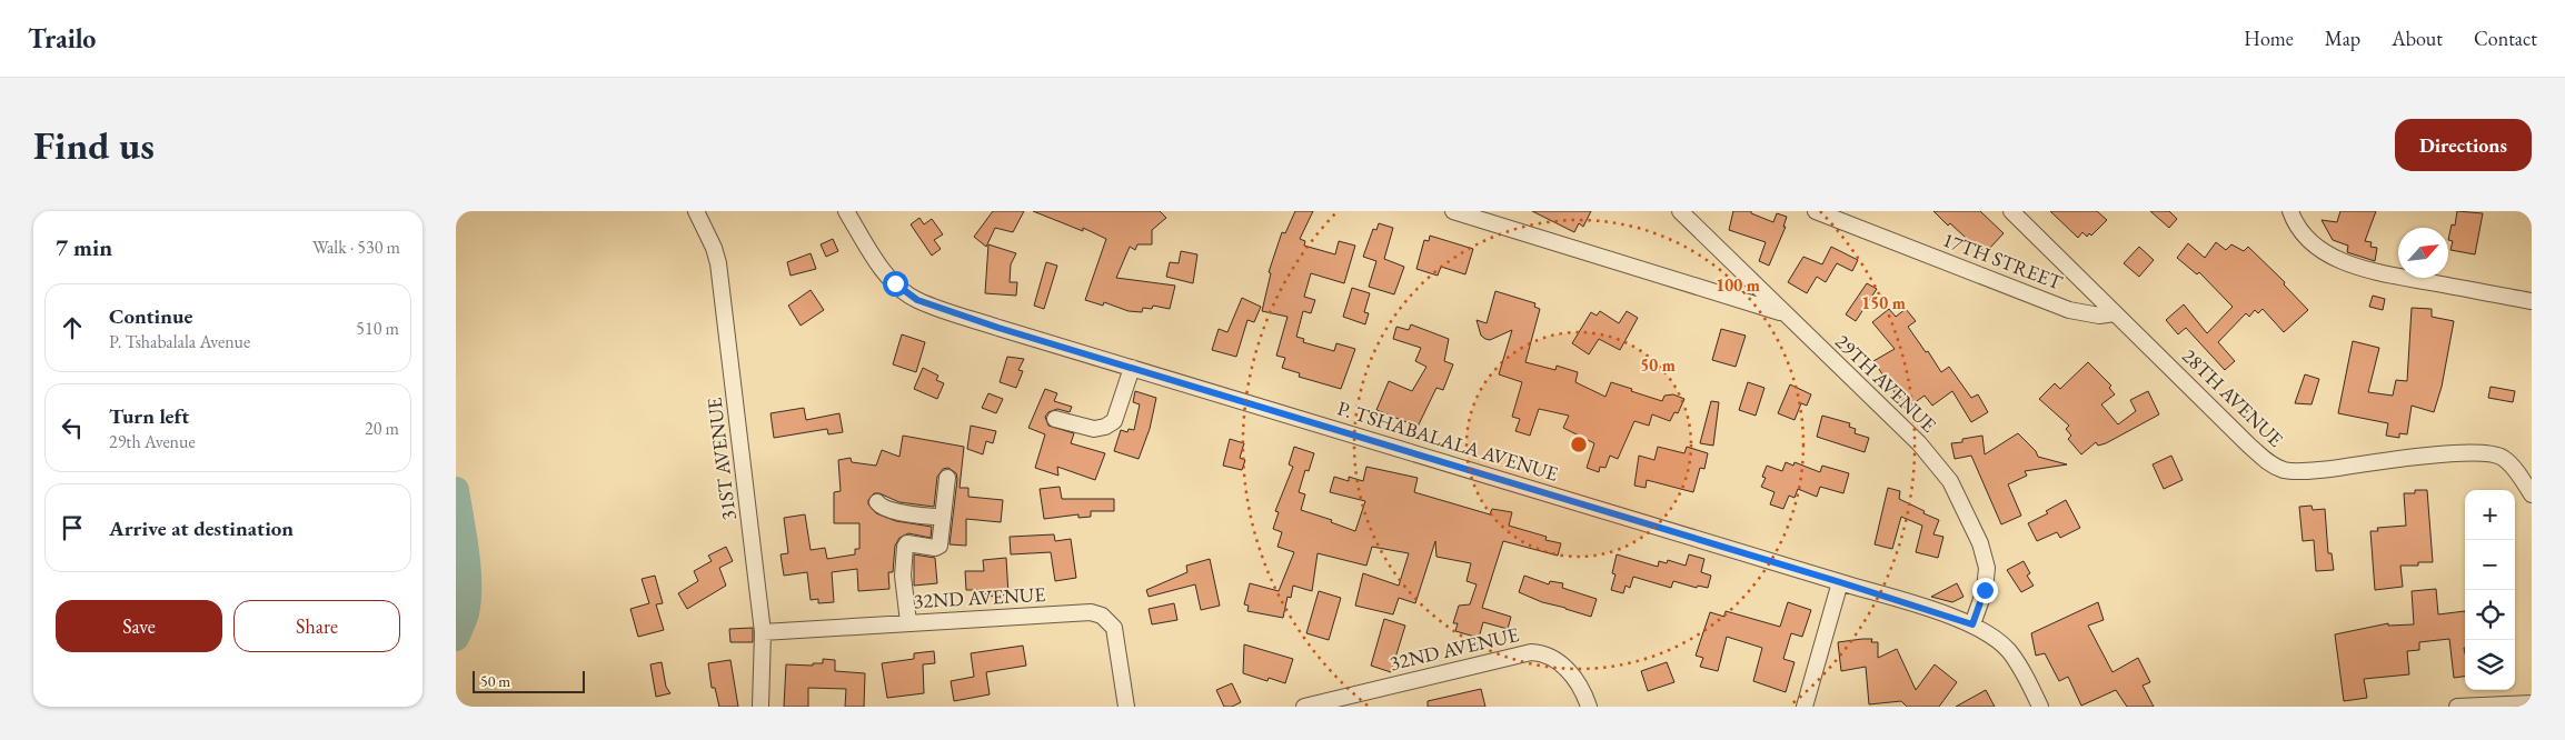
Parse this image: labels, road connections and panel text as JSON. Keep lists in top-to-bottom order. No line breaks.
{"streets":{"street":["17TH STREET","29TH AVENUE","28TH AVENUE","P. TSHABALALA AVENUE","31ST AVENUE","32ND AVENUE"]},"crossings":[["17TH STREET","28TH AVENUE"],["29TH AVENUE","P. TSHABALALA AVENUE"],["31ST AVENUE","32ND AVENUE"]],"scale_bar":"50 m","north":"top right","page":{"header":"Trailo","nav":["Home","Map","About","Contact"],"buttons":["Directions",["Save","Share"]],"title":"Find us","heading":["7 min","Walk · 530 m"],"list":[["Continue","P. Tshabalala Avenue","510 m"],["Turn left","29th Avenue","20 m"],"Arrive at destination"],"map_buttons":["+","−"],"scale":"50 m"},"rings":["100 m","150 m","50 m"]}
